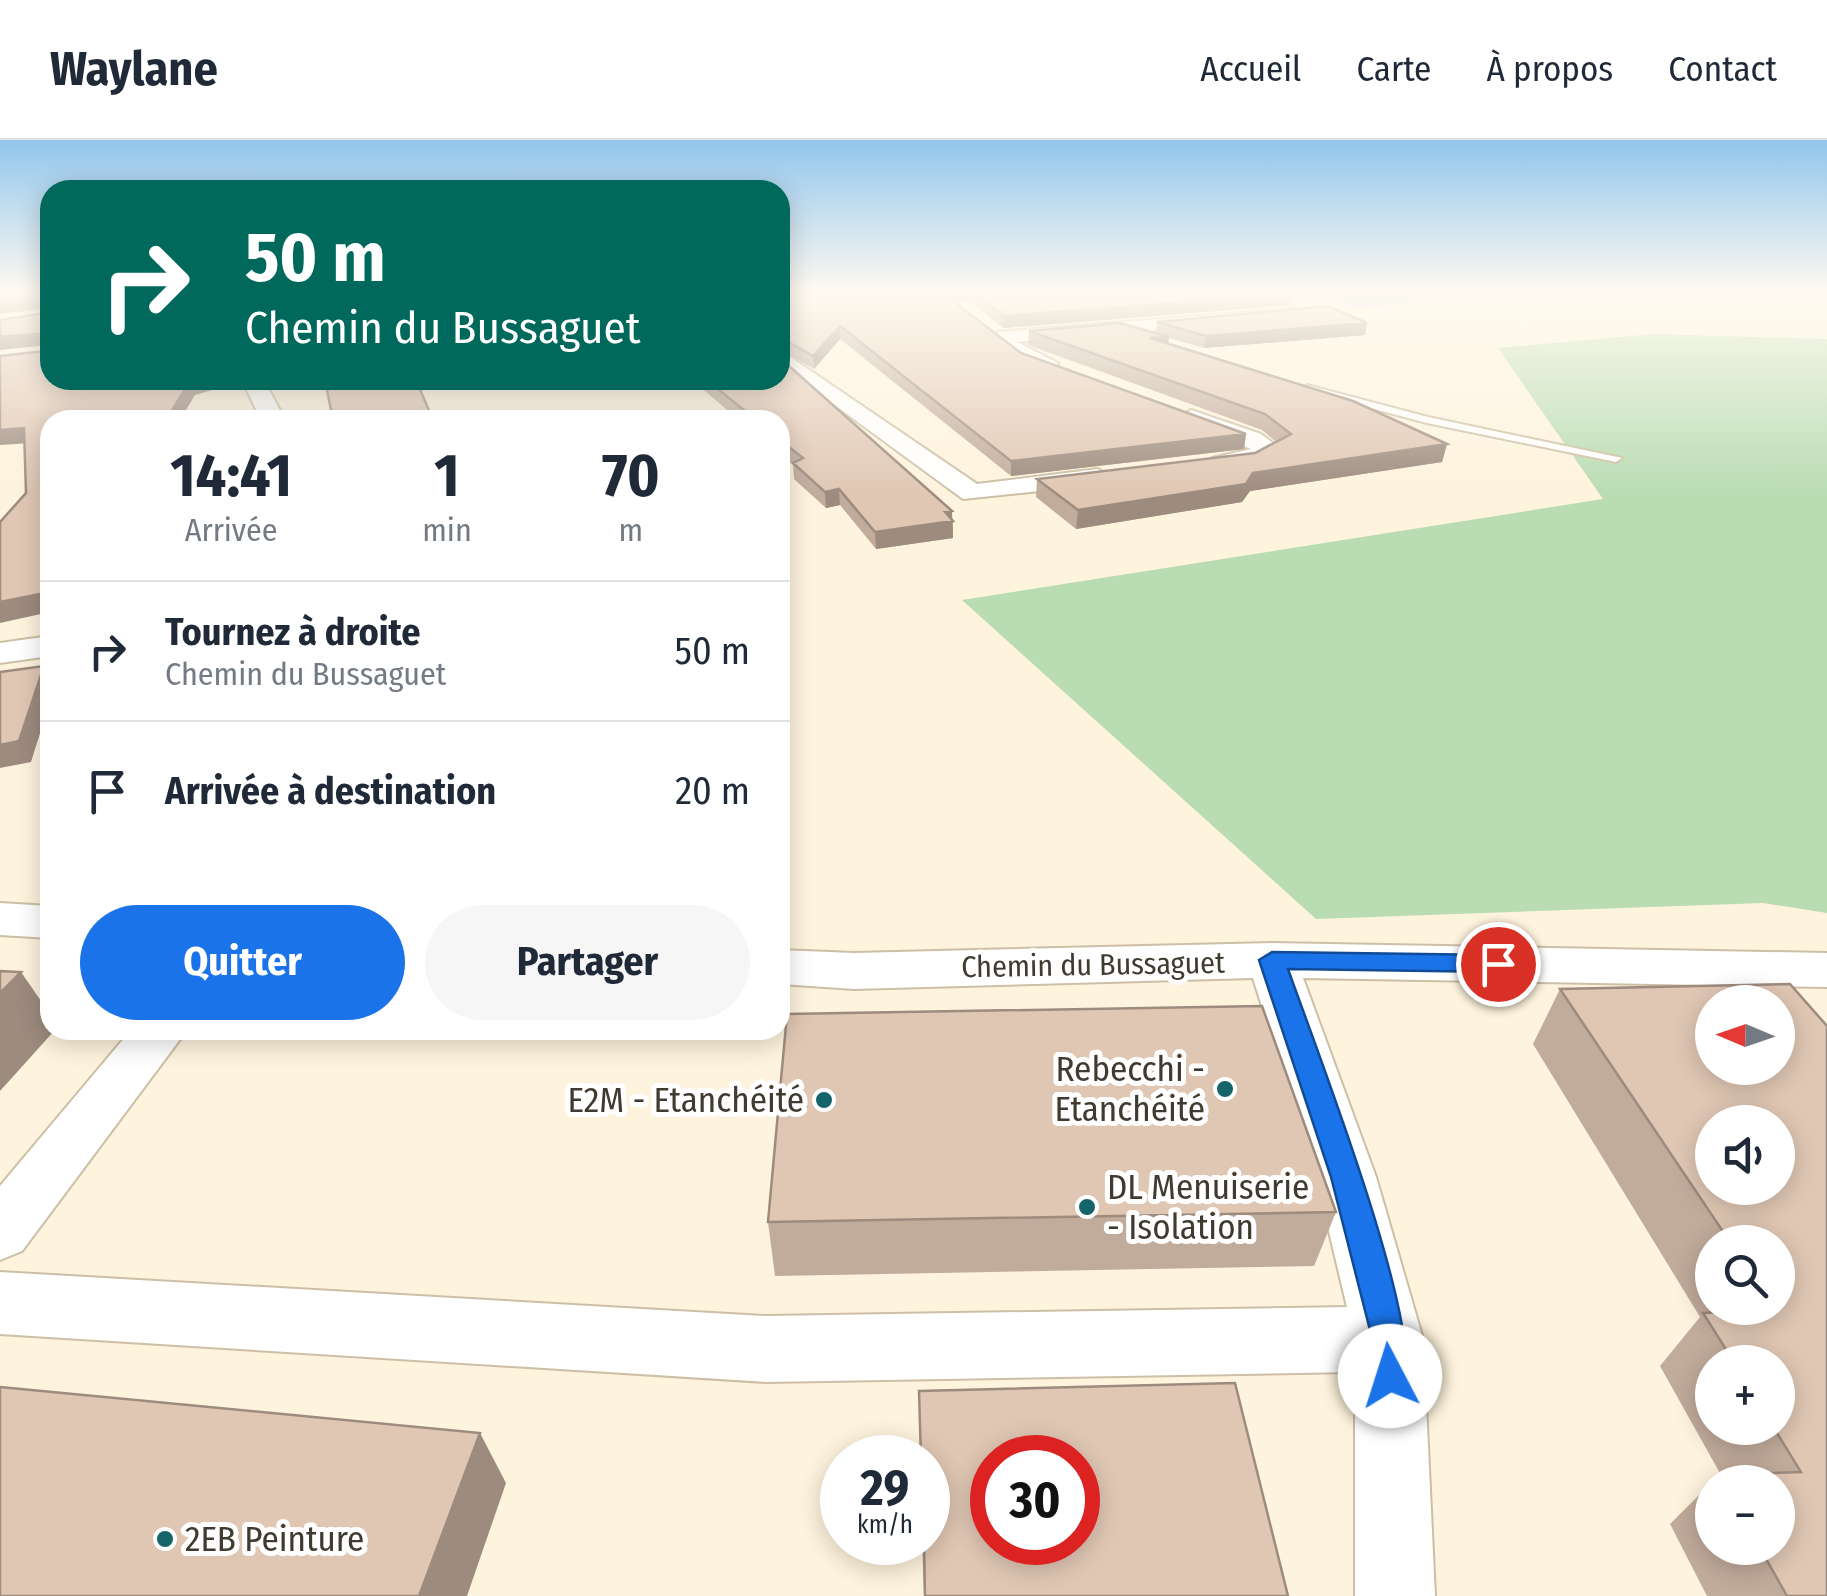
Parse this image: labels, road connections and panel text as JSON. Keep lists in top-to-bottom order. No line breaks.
{"streets":{"street":["Chemin du Bussaguet"]},"places":["Rebecchi - Etanchéité","E2M - Etanchéité","DL Menuiserie - Isolation","2EB Peinture"],"north":"left","page":{"header":"Waylane","nav":["Accueil","Carte","À propos","Contact"],"turn":["50 m","Chemin du Bussaguet"],"eta":["14:41","Arrivée","1","min","70","m"],"list":[{"name":"Tournez à droite","note":"Chemin du Bussaguet","value":"50 m"},{"name":"Arrivée à destination","value":"20 m"}],"buttons":["Quitter","Partager"],"map_buttons":["+","−"],"speed":"29 km/h","limit":"30"}}
